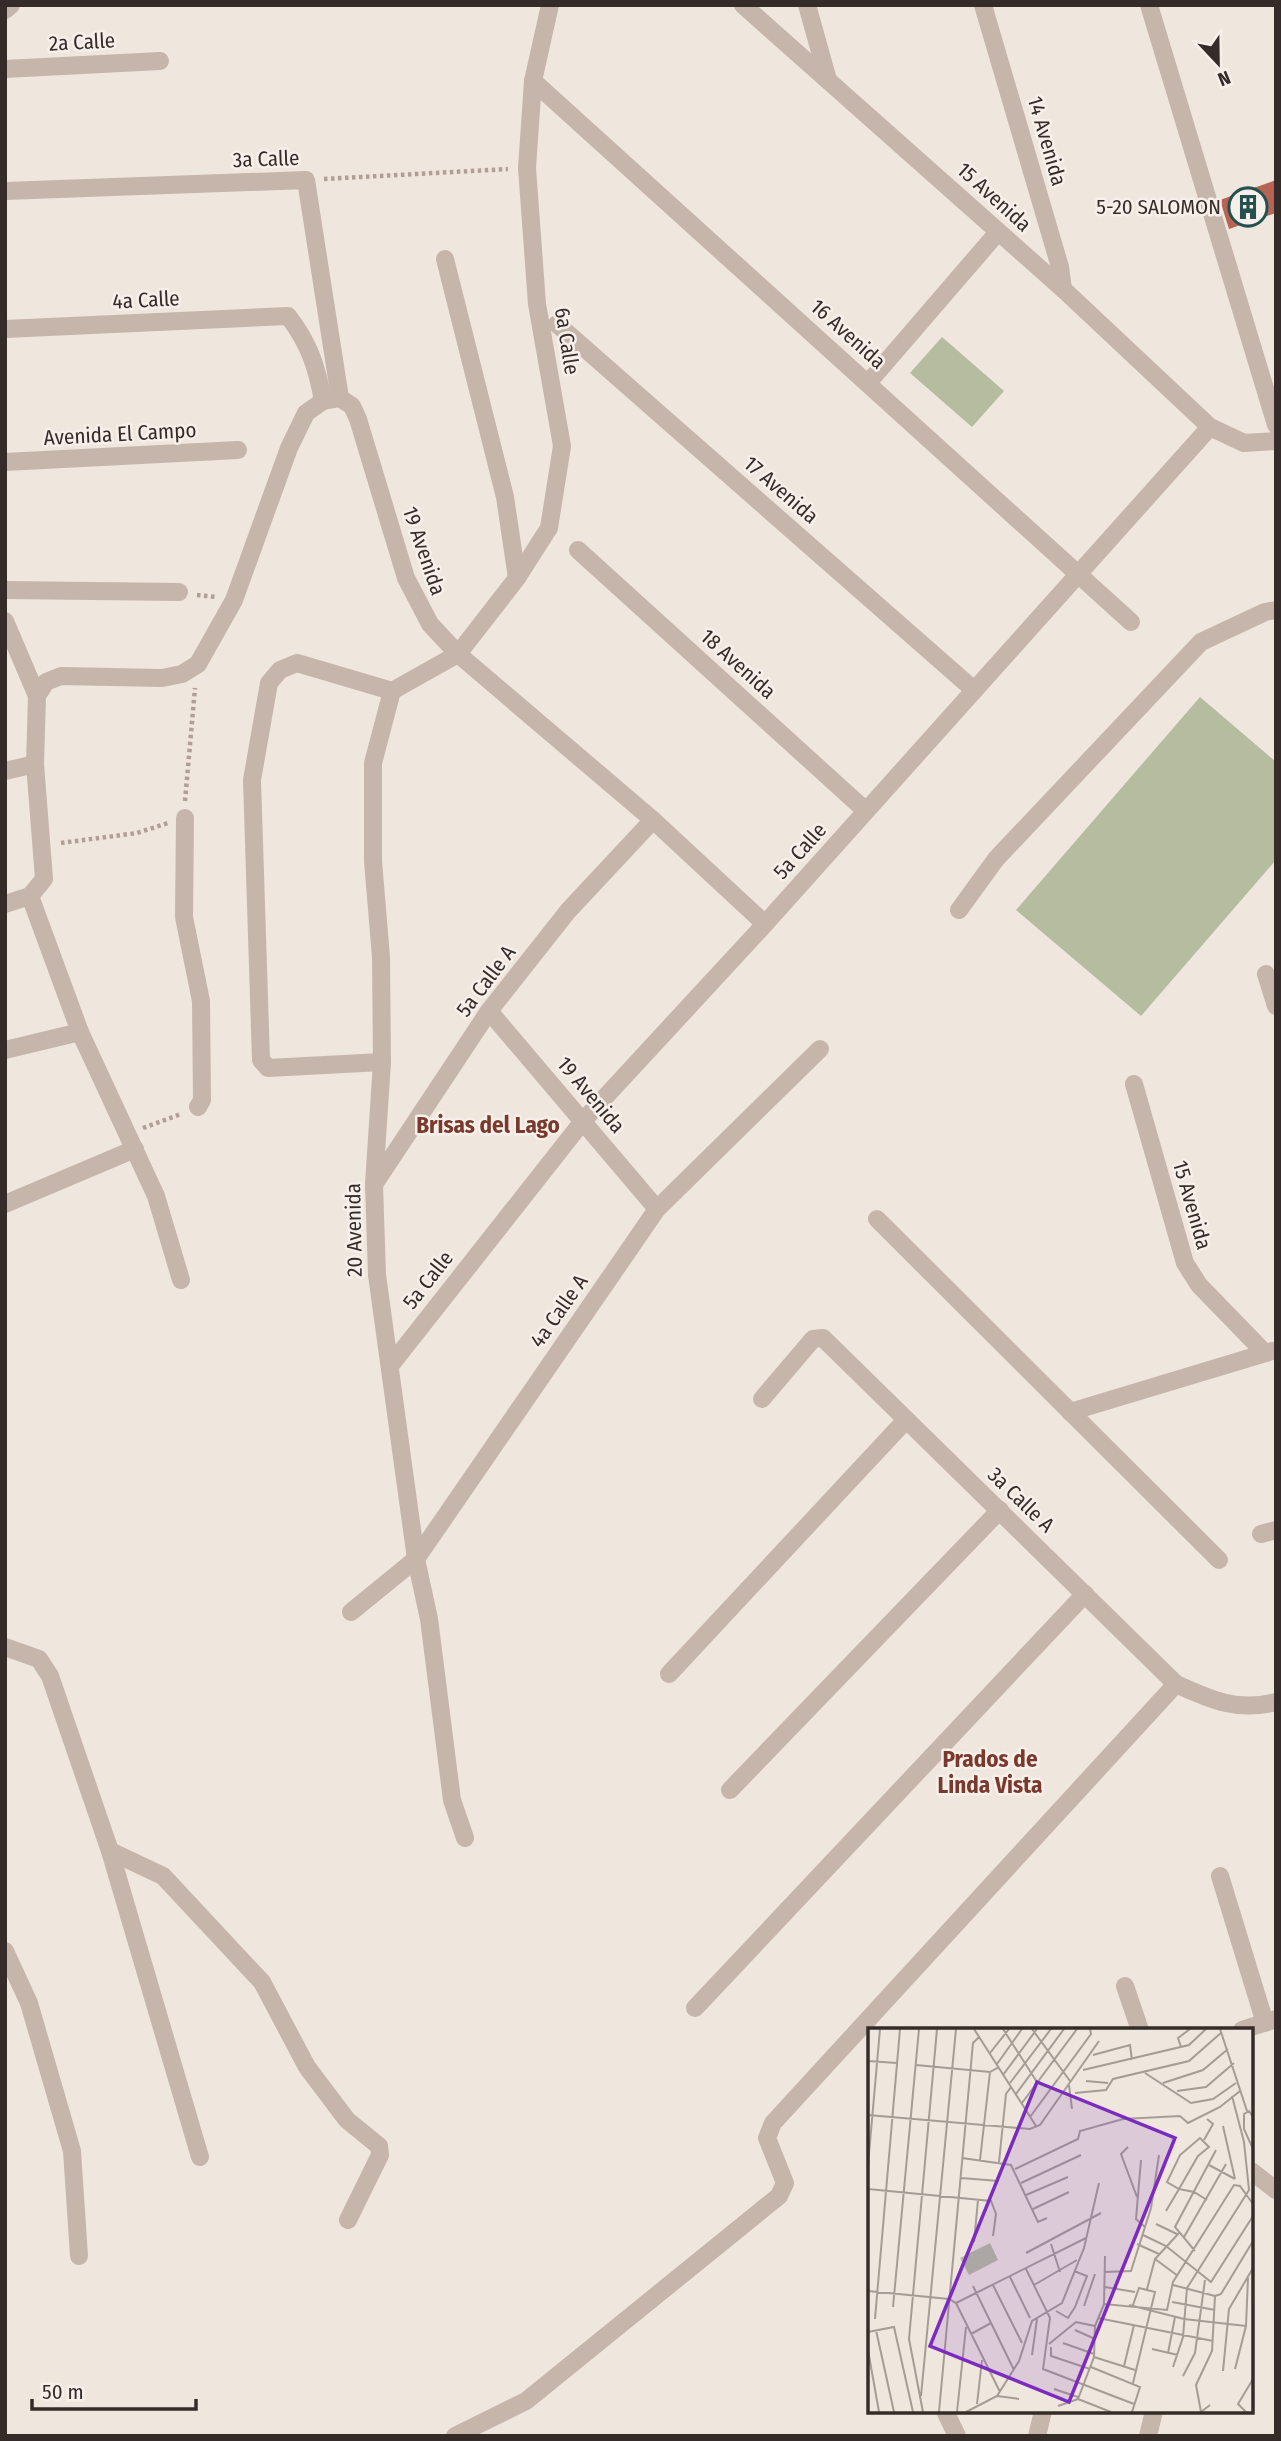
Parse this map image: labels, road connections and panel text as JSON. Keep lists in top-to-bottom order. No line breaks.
{"streets":{"street":["2a Calle","14 Avenida","3a Calle","15 Avenida","4a Calle","16 Avenida","6a Calle","Avenida El Campo","17 Avenida","19 Avenida","18 Avenida","5a Calle","5a Calle A","20 Avenida","4a Calle A","3a Calle A"]},"crossings":[["14 Avenida","15 Avenida"],["3a Calle","6a Calle"],["3a Calle","19 Avenida"],["15 Avenida","5a Calle"],["4a Calle","19 Avenida"],["16 Avenida","6a Calle"],["16 Avenida","5a Calle"],["6a Calle","19 Avenida"],["17 Avenida","5a Calle"],["19 Avenida","5a Calle"],["19 Avenida","5a Calle A"],["19 Avenida","4a Calle A"],["18 Avenida","5a Calle"],["5a Calle","20 Avenida"],["5a Calle A","20 Avenida"],["20 Avenida","4a Calle A"]],"districts":["Brisas del Lago","Prados de Linda Vista"],"places":{"building":["5-20 SALOMON"]},"scale_bar":"50 m","north":"bottom"}
